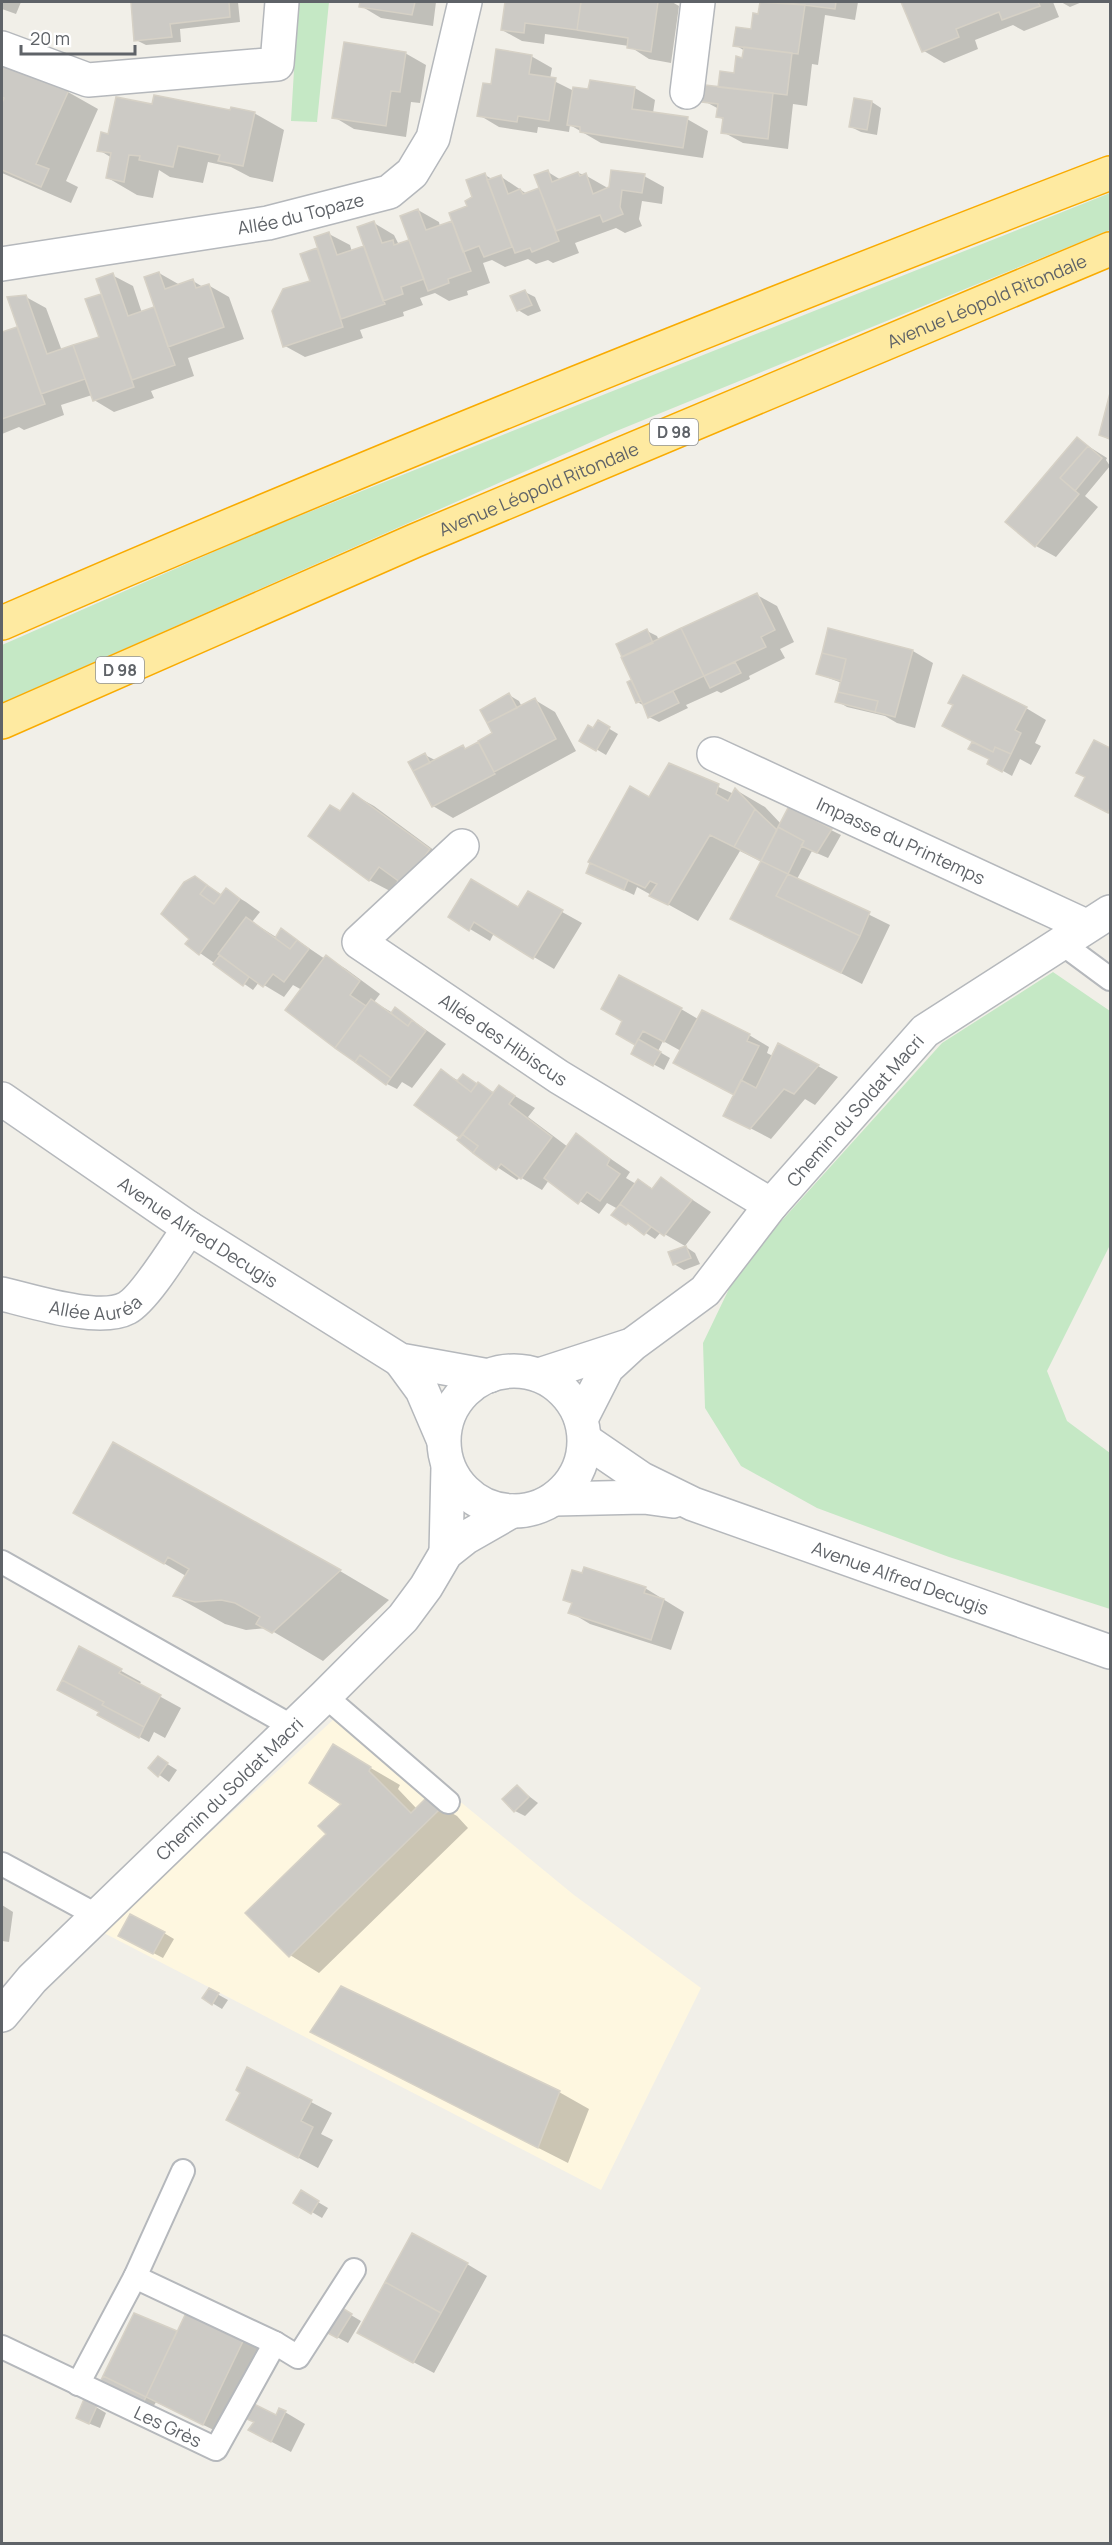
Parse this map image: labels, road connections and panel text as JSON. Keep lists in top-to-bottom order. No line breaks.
{"streets":{"highway":["Avenue Léopold Ritondale","D 98"],"street":["Allée du Topaze","Impasse du Printemps","Allée des Hibiscus","Chemin du Soldat Macri","Avenue Alfred Decugis","Allée Auréa"],"lane":["Les Grès"]},"crossings":[["Impasse du Printemps","Chemin du Soldat Macri"],["Allée des Hibiscus","Chemin du Soldat Macri"],["Chemin du Soldat Macri","Avenue Alfred Decugis"],["Avenue Alfred Decugis","Allée Auréa"]],"scale_bar":"20 m"}
